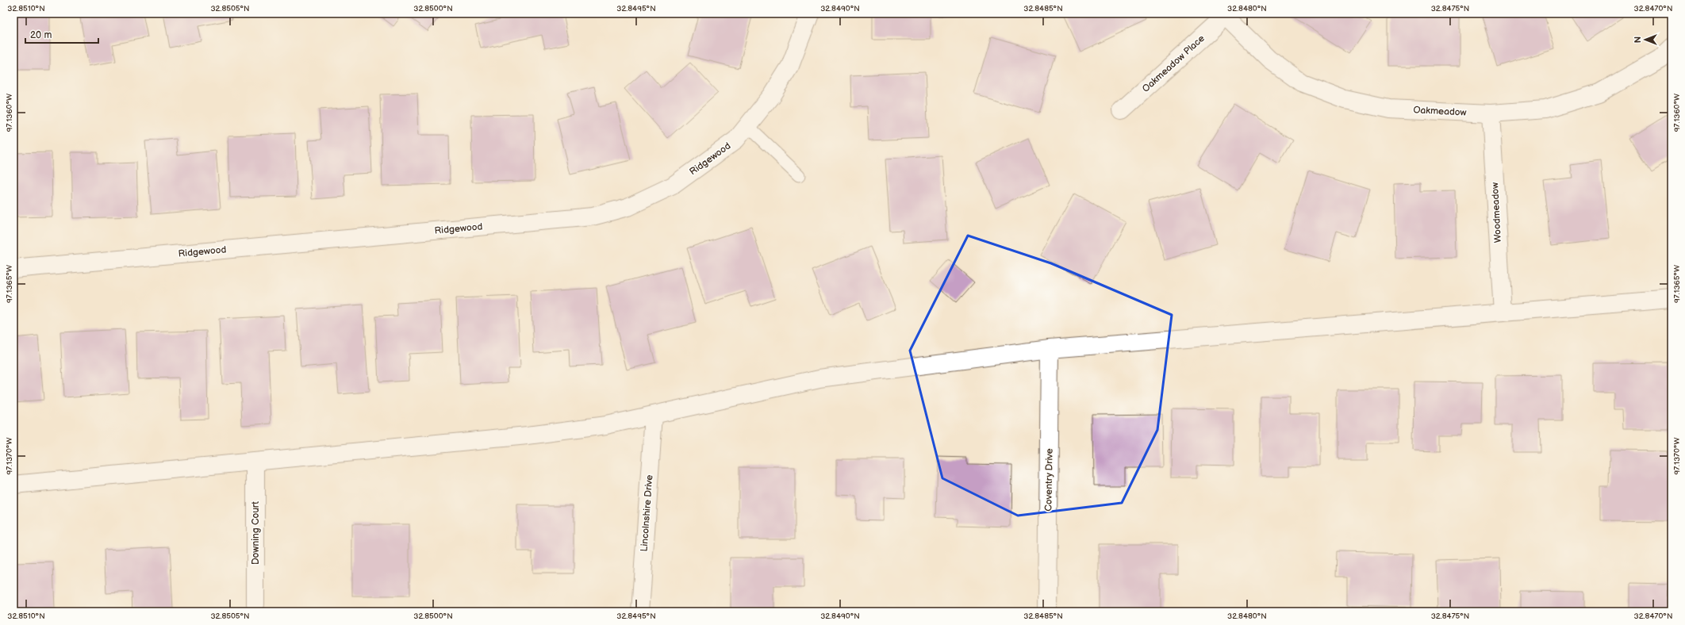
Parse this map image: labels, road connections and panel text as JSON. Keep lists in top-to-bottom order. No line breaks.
{"streets":{"street":["Oakmeadow Place","Oakmeadow","Ridgewood","Woodmeadow","Coventry Drive","Lincolnshire Drive","Downing Court"]},"crossings":[["Oakmeadow Place","Oakmeadow"],["Oakmeadow","Woodmeadow"]],"scale_bar":"20 m","north":"left","coordinates":["32.8510°N","32.8505°N","32.8500°N","32.8495°N","32.8490°N","32.8485°N","32.8480°N","32.8475°N","32.8470°N","97.1360°W","97.1365°W","97.1370°W"]}
